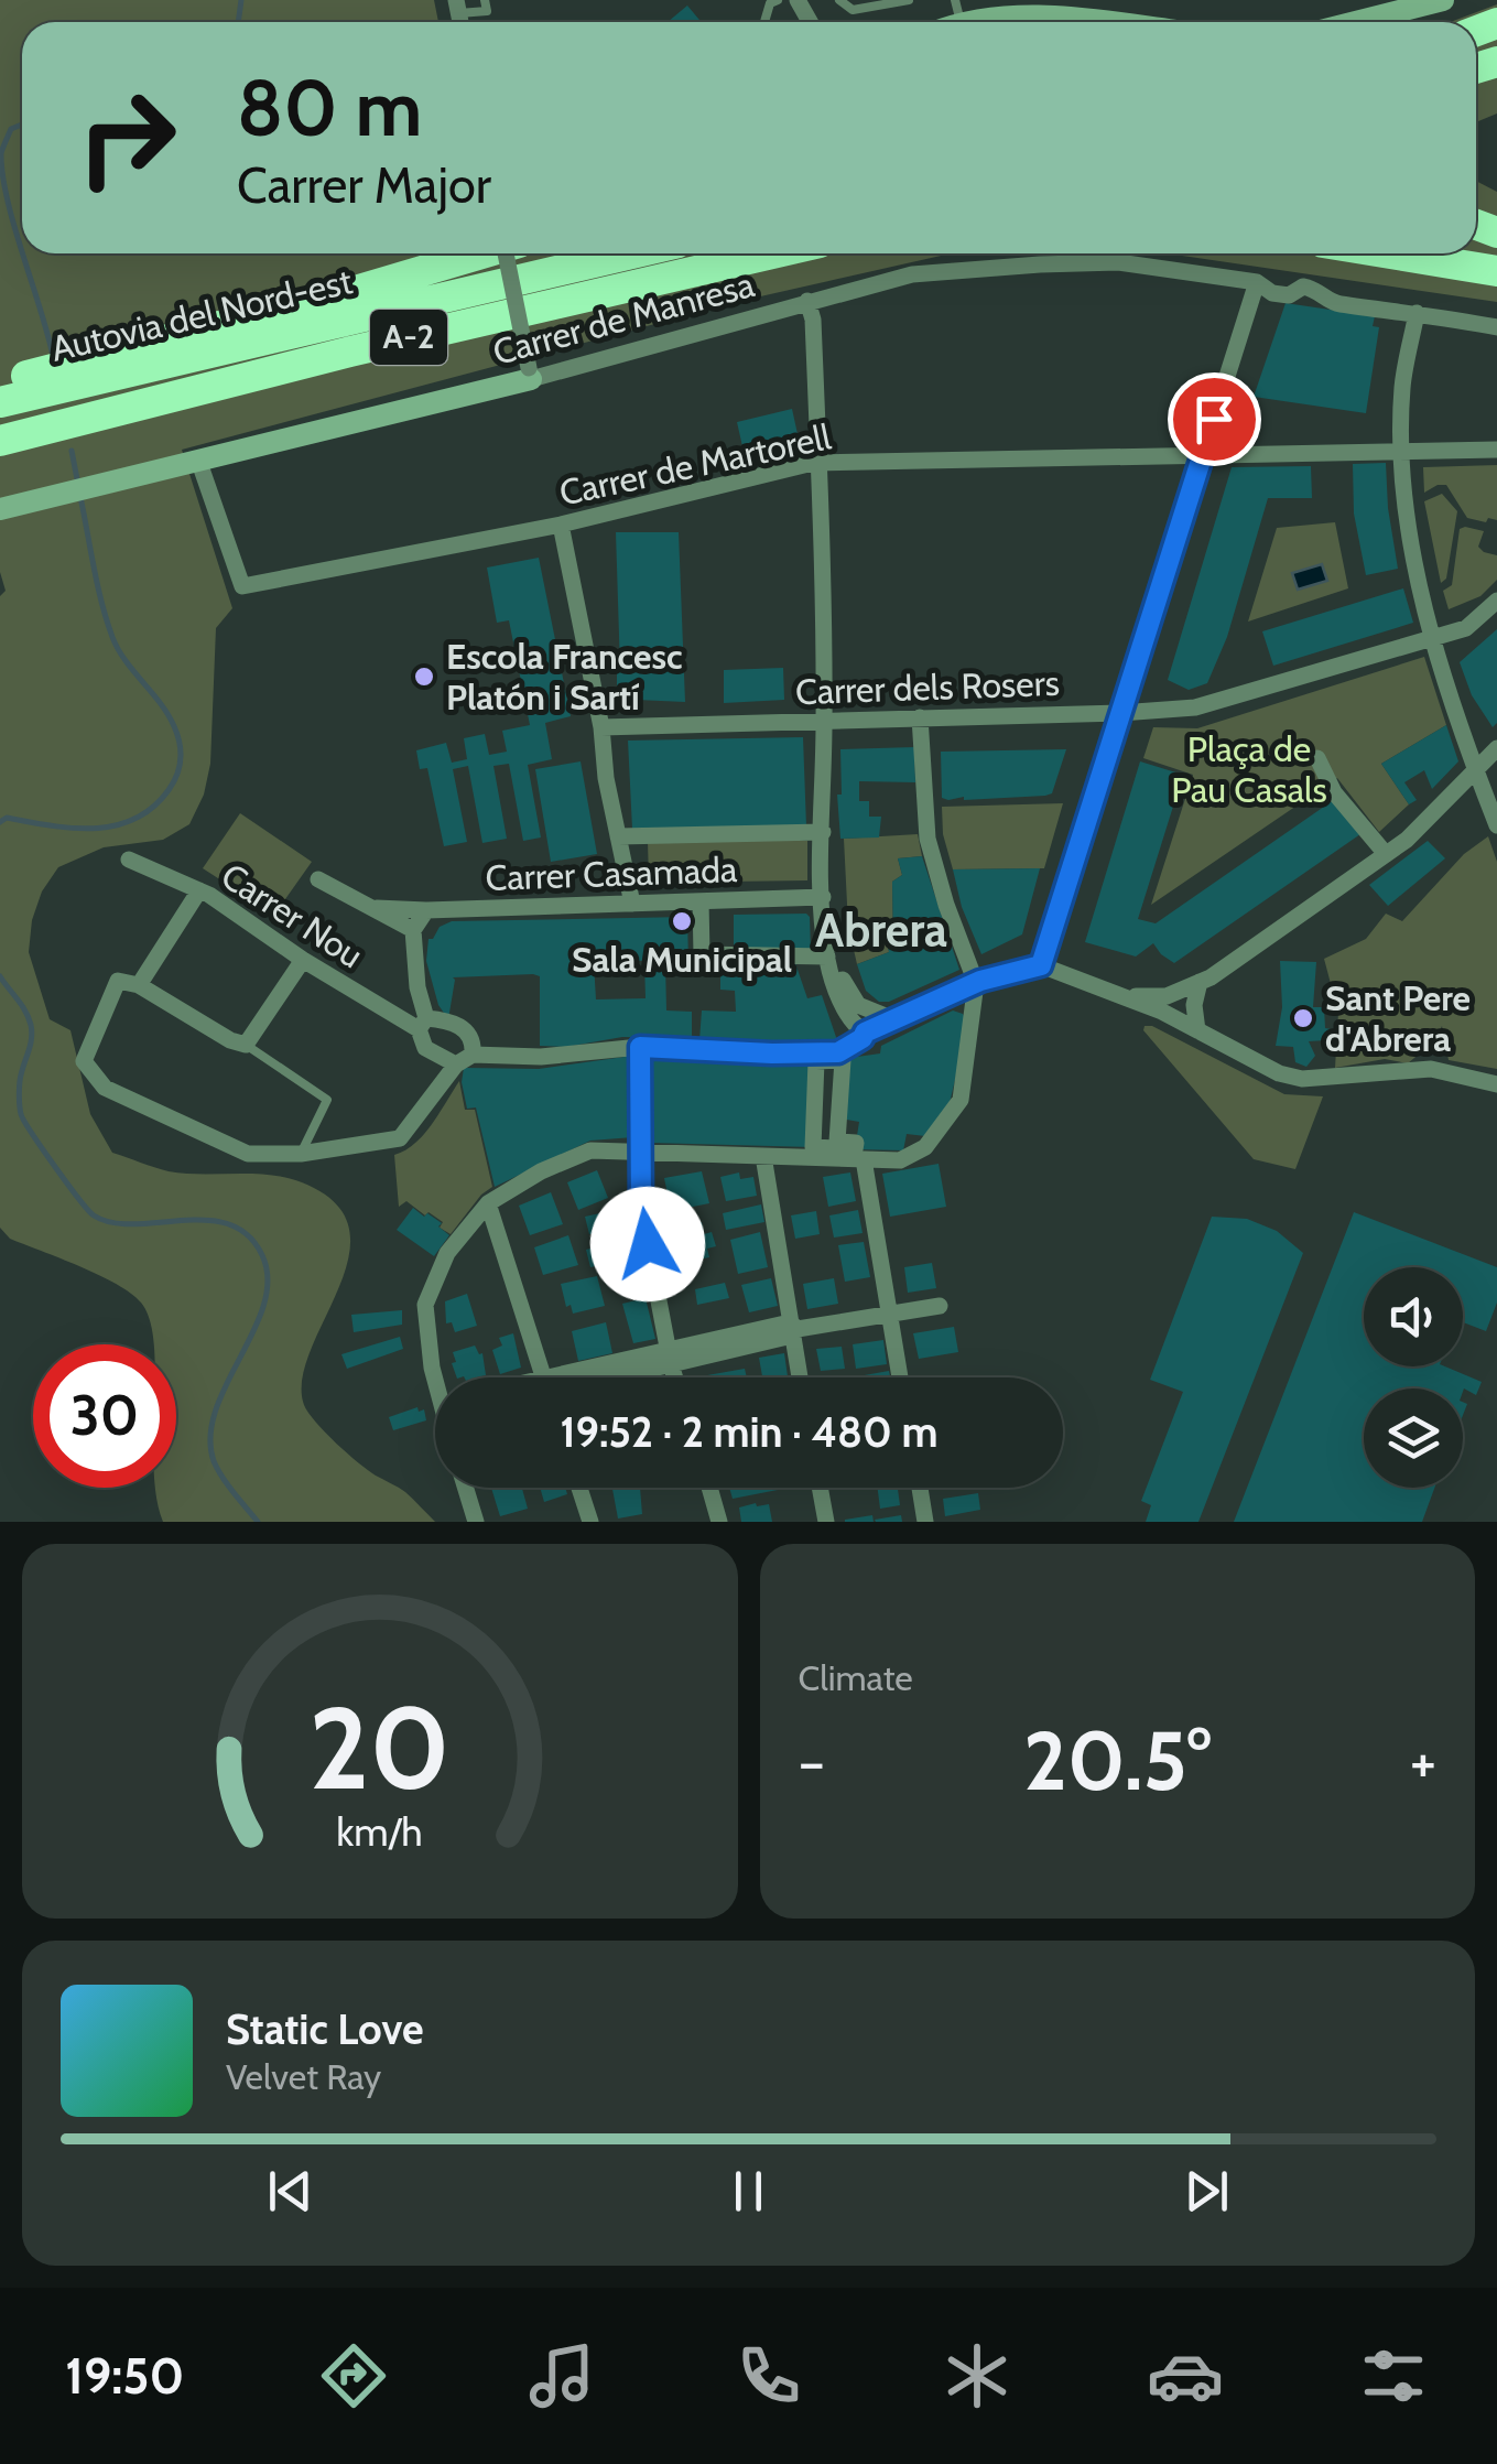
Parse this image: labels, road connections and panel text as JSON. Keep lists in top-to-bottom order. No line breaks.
{"streets":{"highway":["Autovia del Nord-est","A-2"],"street":["Carrer de Manresa","Carrer de Martorell","Carrer dels Rosers","Carrer Casamada","Carrer Nou"]},"crossings":[["Carrer de Manresa","Carrer de Martorell"]],"districts":["Abrera"],"parks":["Plaça de Pau Casals"],"places":["Escola Francesc Platón i Sartí","Sala Municipal","Sant Pere d'Abrera"],"page":{"turn":["80 m","Carrer Major"],"limit":"30","trip":"19:52 · 2 min · 480 m","tile":"Climate","heat":["−","20.5°","+"],"song":["Static Love","Velvet Ray"],"tabs":"19:50","gauge":["20","km/h"]}}
